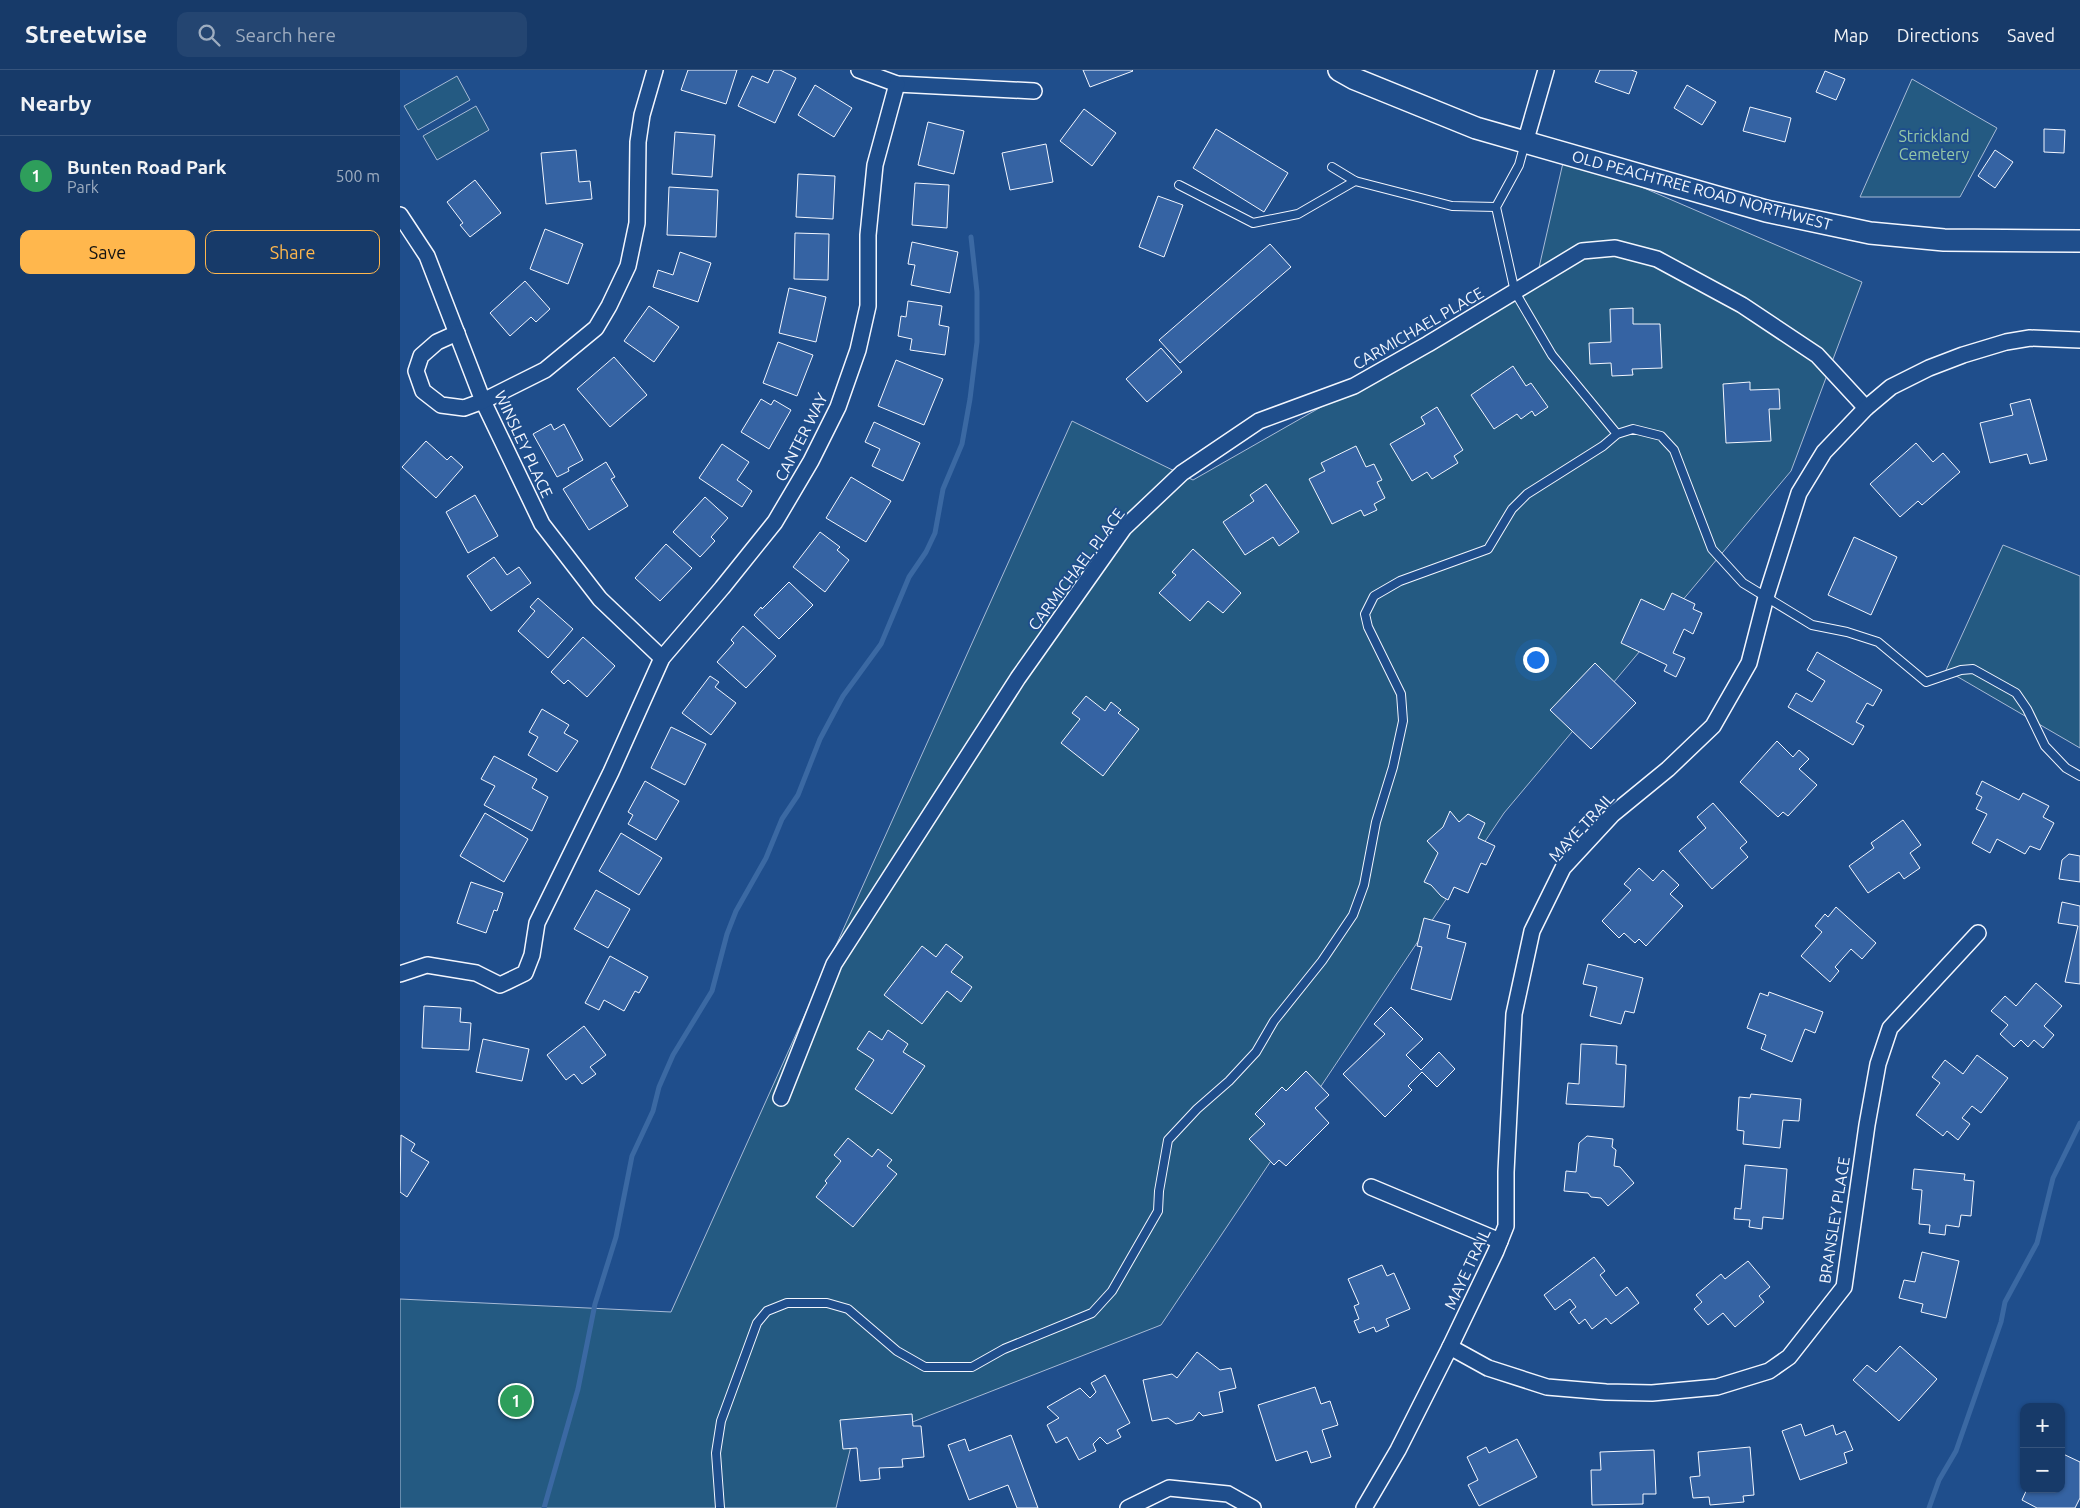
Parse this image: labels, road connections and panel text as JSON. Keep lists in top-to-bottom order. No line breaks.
{"streets":{"main road":["OLD PEACHTREE ROAD NORTHWEST"],"street":["CARMICHAEL PLACE","CANTER WAY","WINSLEY PLACE","MAYE TRAIL","BRANSLEY PLACE"]},"crossings":[["CARMICHAEL PLACE","MAYE TRAIL"],["CANTER WAY","WINSLEY PLACE"],["MAYE TRAIL","BRANSLEY PLACE"]],"parks":["Strickland Cemetery"],"page":{"header":"Streetwise","search":"Search here","nav":["Map","Directions","Saved"],"heading":"Nearby","list":[{"mark":"1","name":"Bunten Road Park","note":"Park","value":"500 m"}],"buttons":["Save","Share"],"pins":"1","map_buttons":["+","−"]}}
